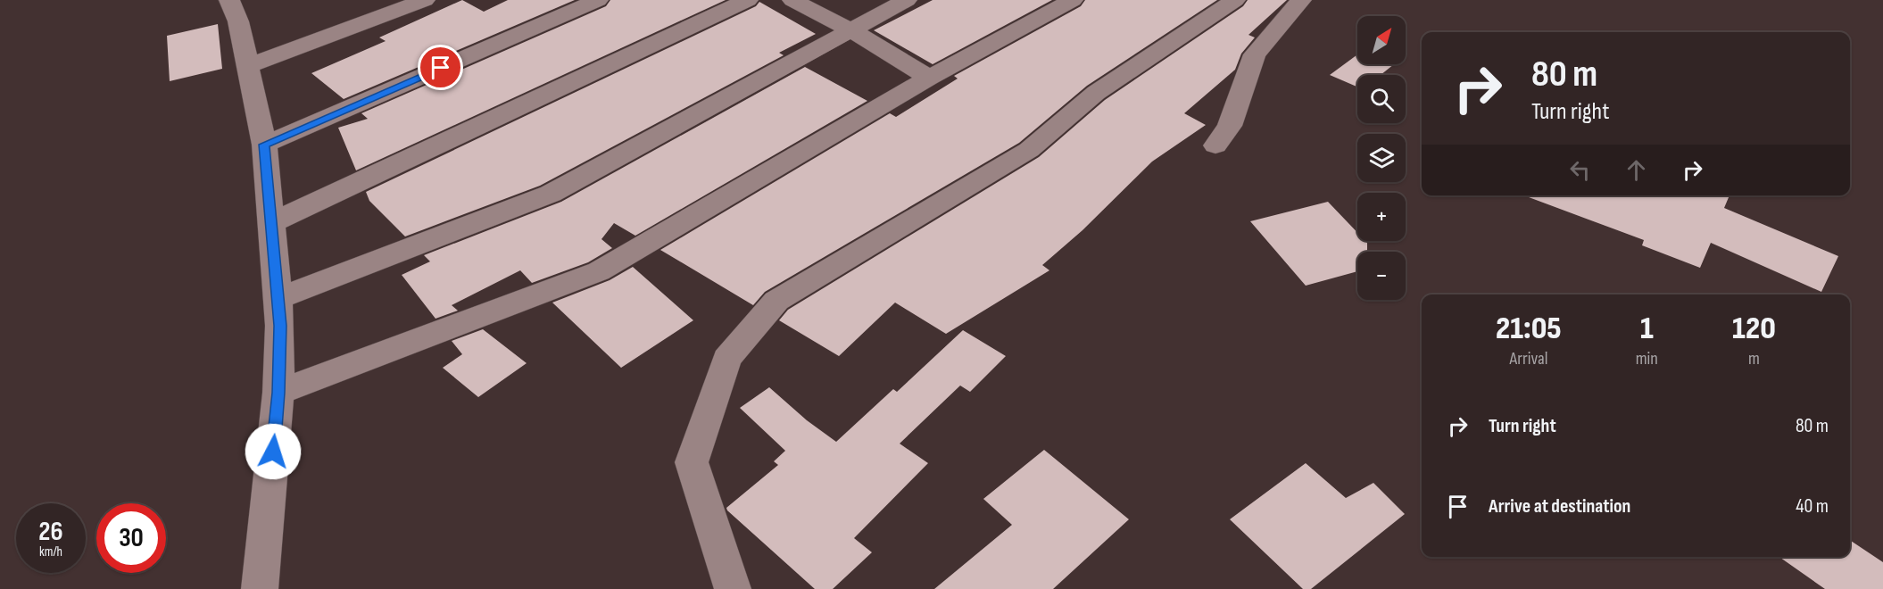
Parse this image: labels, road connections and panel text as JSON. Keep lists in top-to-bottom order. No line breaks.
{"north":"top right","page":{"map_buttons":["+","−"],"turn":["80 m","Turn right"],"eta":["21:05","Arrival","1","min","120","m"],"list":[{"name":"Turn right","value":"80 m"},{"name":"Arrive at destination","value":"40 m"}],"speed":"26 km/h","limit":"30"}}
